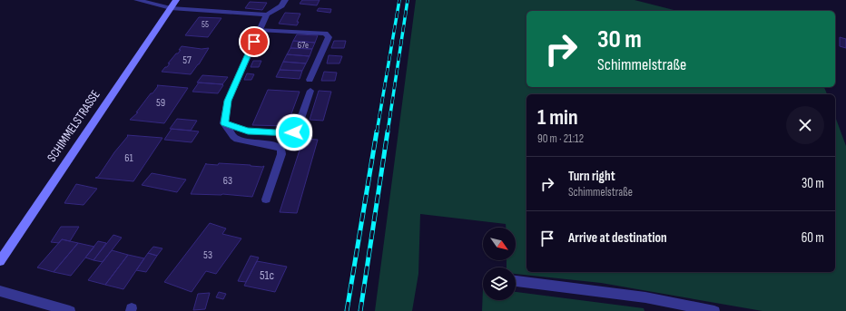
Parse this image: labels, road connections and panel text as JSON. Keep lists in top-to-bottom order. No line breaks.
{"streets":{"street":["SCHIMMELSTRASSE"]},"house_numbers":["55","67e","57","59","61","63","53","51c"],"north":"bottom right","page":{"turn":["30 m","Schimmelstraße"],"heading":["1 min","90 m · 21:12"],"list":[{"name":"Turn right","note":"Schimmelstraße","value":"30 m"},{"name":"Arrive at destination","value":"60 m"}]}}
